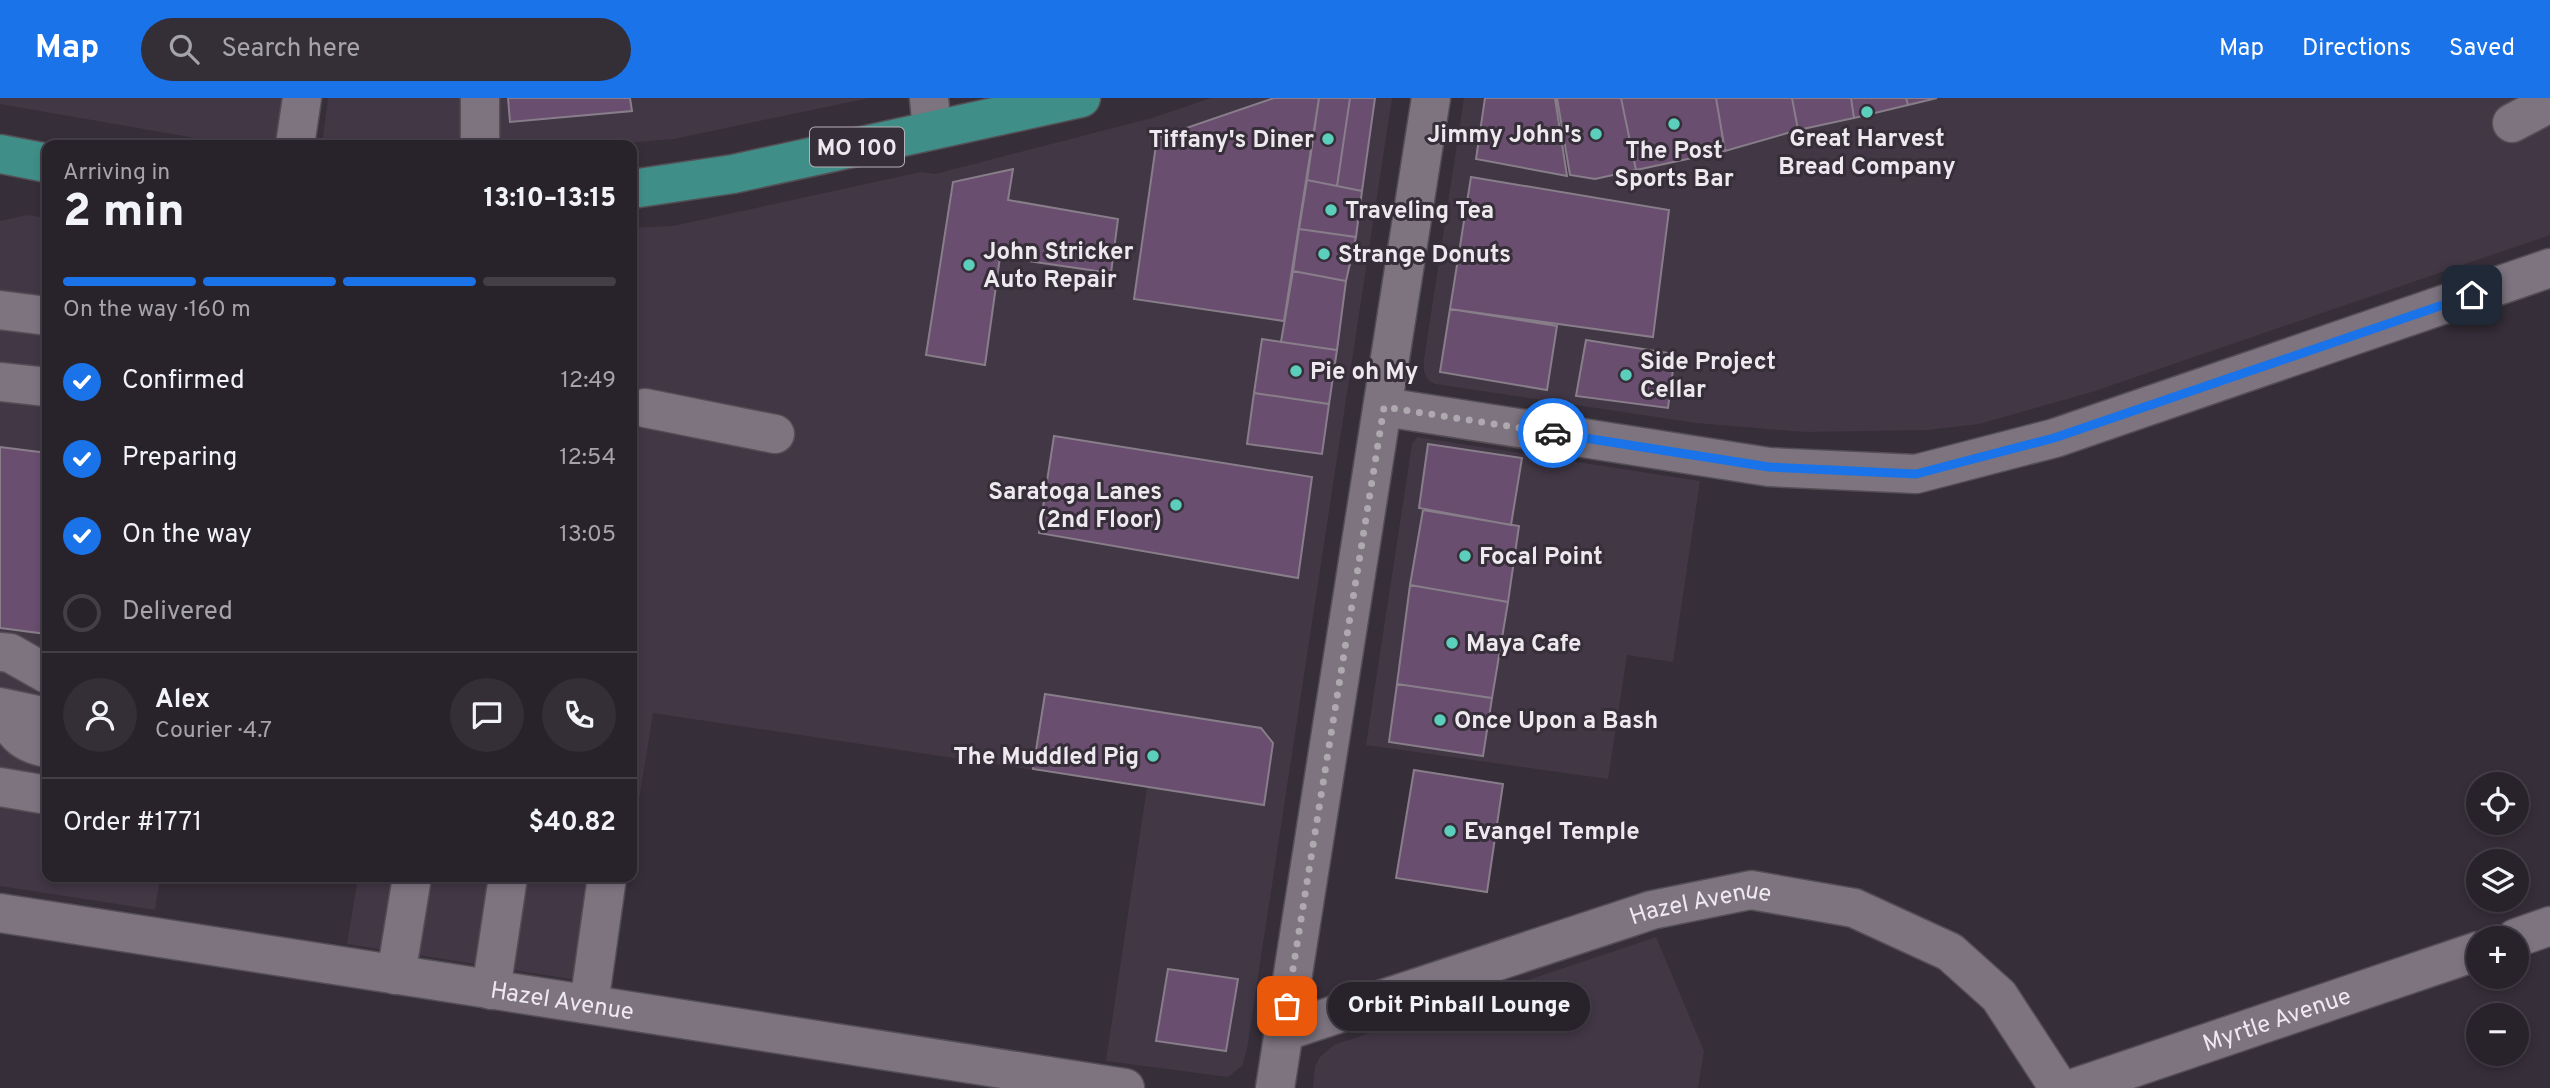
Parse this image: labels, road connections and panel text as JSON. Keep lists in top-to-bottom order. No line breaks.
{"streets":{"main road":["MO 100"],"street":["Hazel Avenue","Myrtle Avenue"]},"places":["Great Harvest Bread Company","The Post Sports Bar","Jimmy John's","Tiffany's Diner","Traveling Tea","Strange Donuts","John Stricker Auto Repair","Pie oh My","Side Project Cellar","Saratoga Lanes (2nd Floor)","Focal Point","Maya Cafe","Once Upon a Bash","The Muddled Pig","Evangel Temple","Orbit Pinball Lounge"],"page":{"header":"Map","search":"Search here","nav":["Map","Directions","Saved"],"heading":["2 min","Arriving in","13:10–13:15"],"panel":["Alex","Courier · 4.7","Order #1771","$40.82"],"bar":"On the way · 160 m","list":[["Confirmed","12:49"],["Preparing","12:54"],["On the way","13:05"],"Delivered"],"map_buttons":["+","−"],"bubble":"Orbit Pinball Lounge"}}
